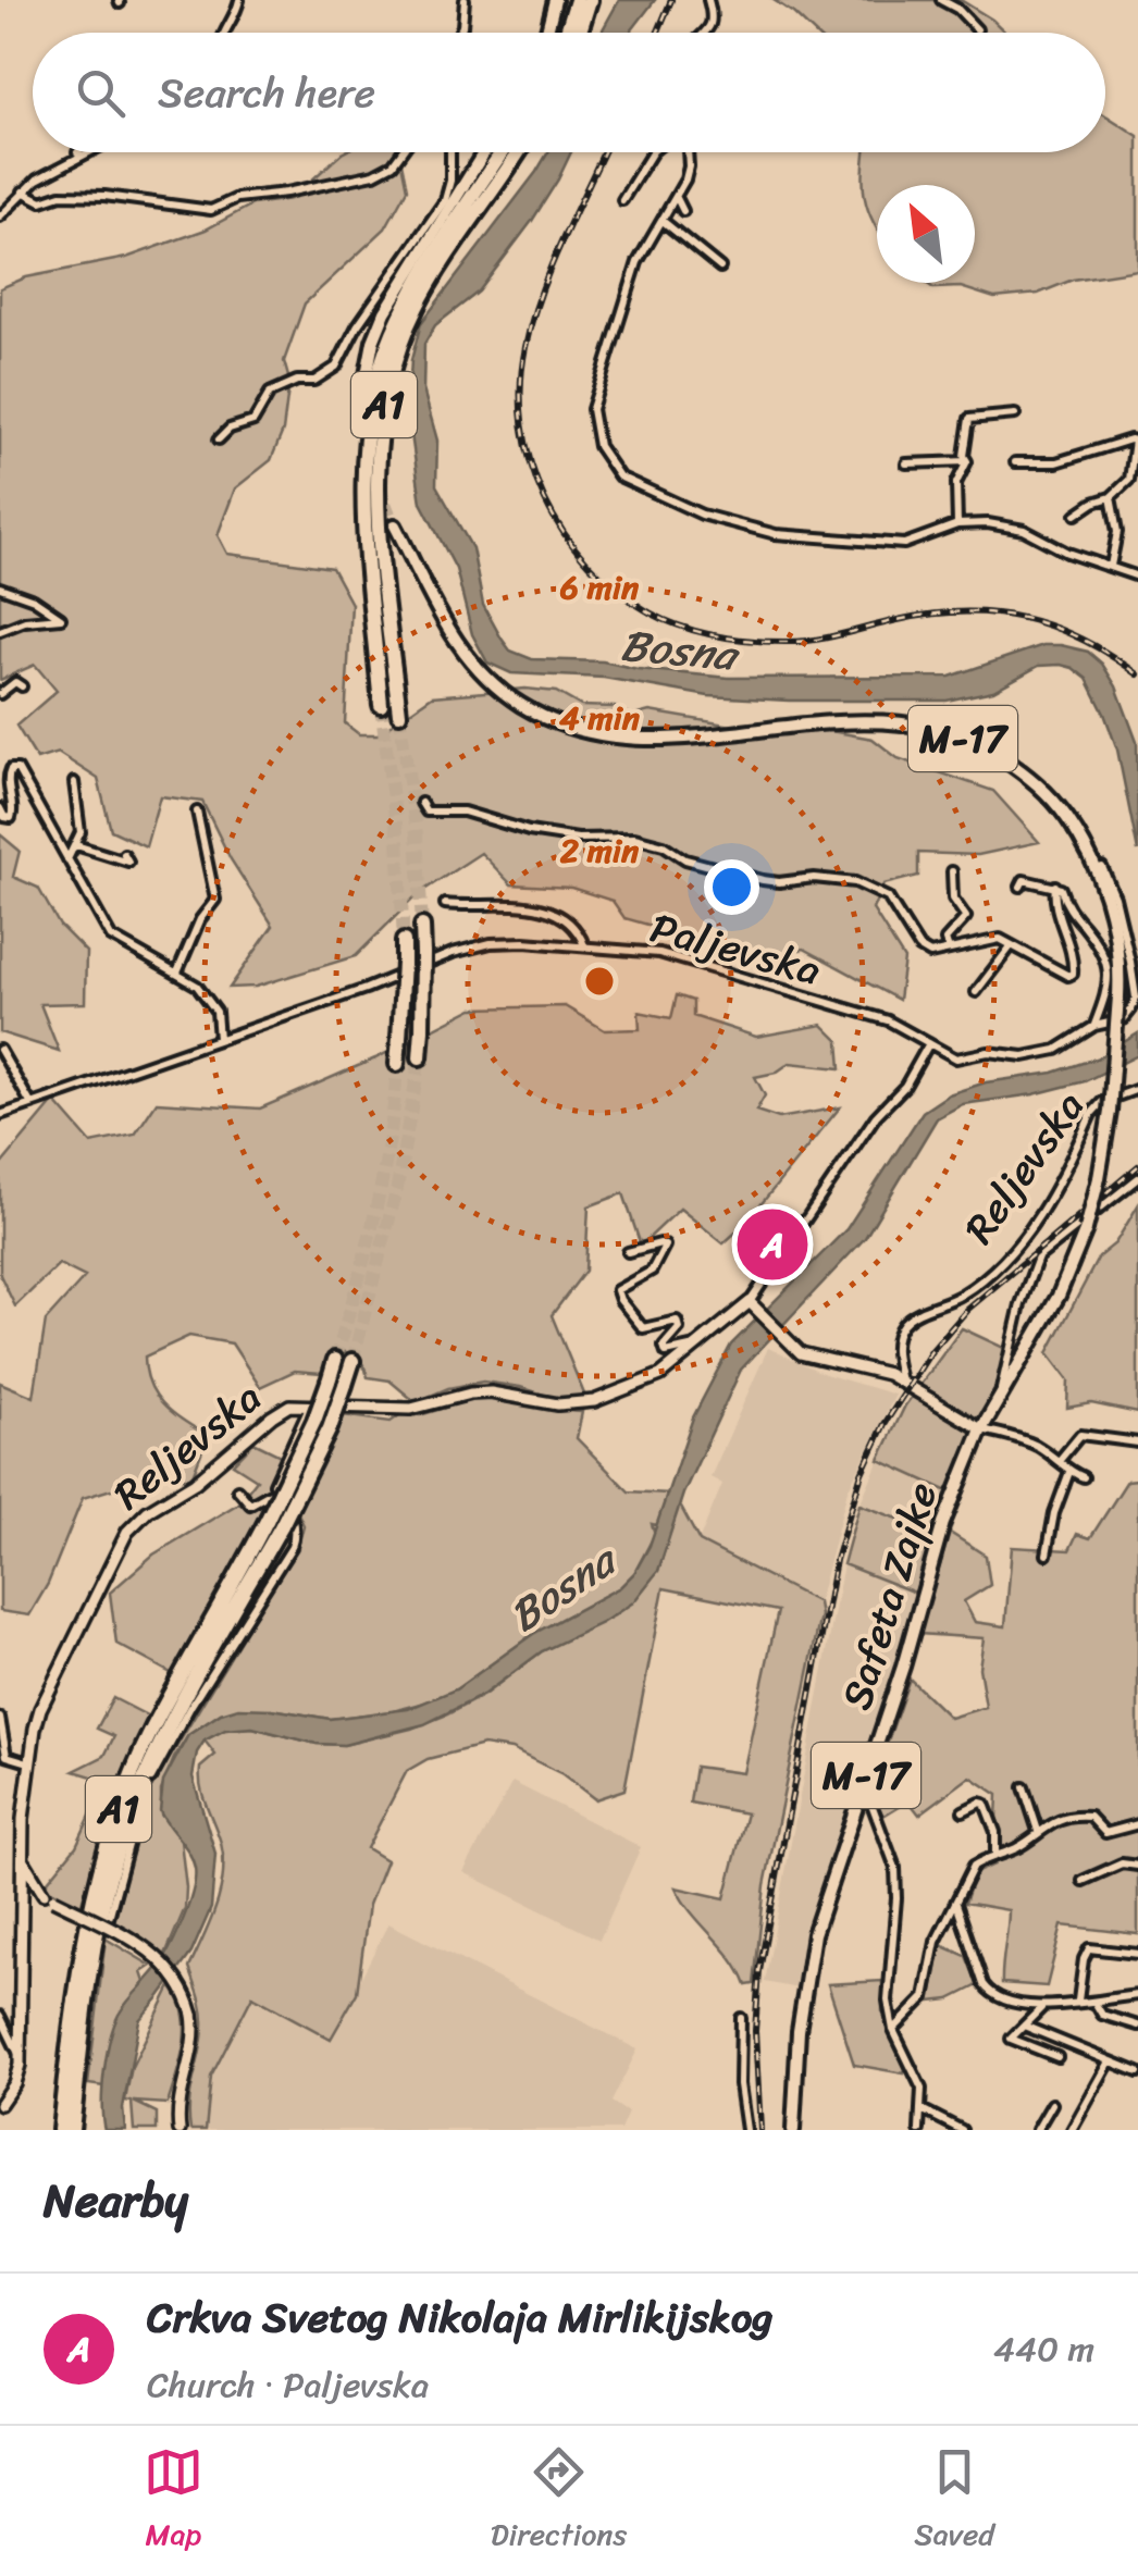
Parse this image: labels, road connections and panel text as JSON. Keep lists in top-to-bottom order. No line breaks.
{"streets":{"highway":["A1"],"main road":["M-17","Reljevska","Safeta Zajke"],"street":["Paljevska"]},"crossings":[["Paljevska","Reljevska"]],"water":["Bosna"],"north":"top left","page":{"search":"Search here","pins":"A","heading":"Nearby","list":[{"mark":"A","name":"Crkva Svetog Nikolaja Mirlikijskog","note":"Church · Paljevska","value":"440 m"}],"nav":["Map","Directions","Saved"]},"rings":["6 min","4 min","2 min"]}
